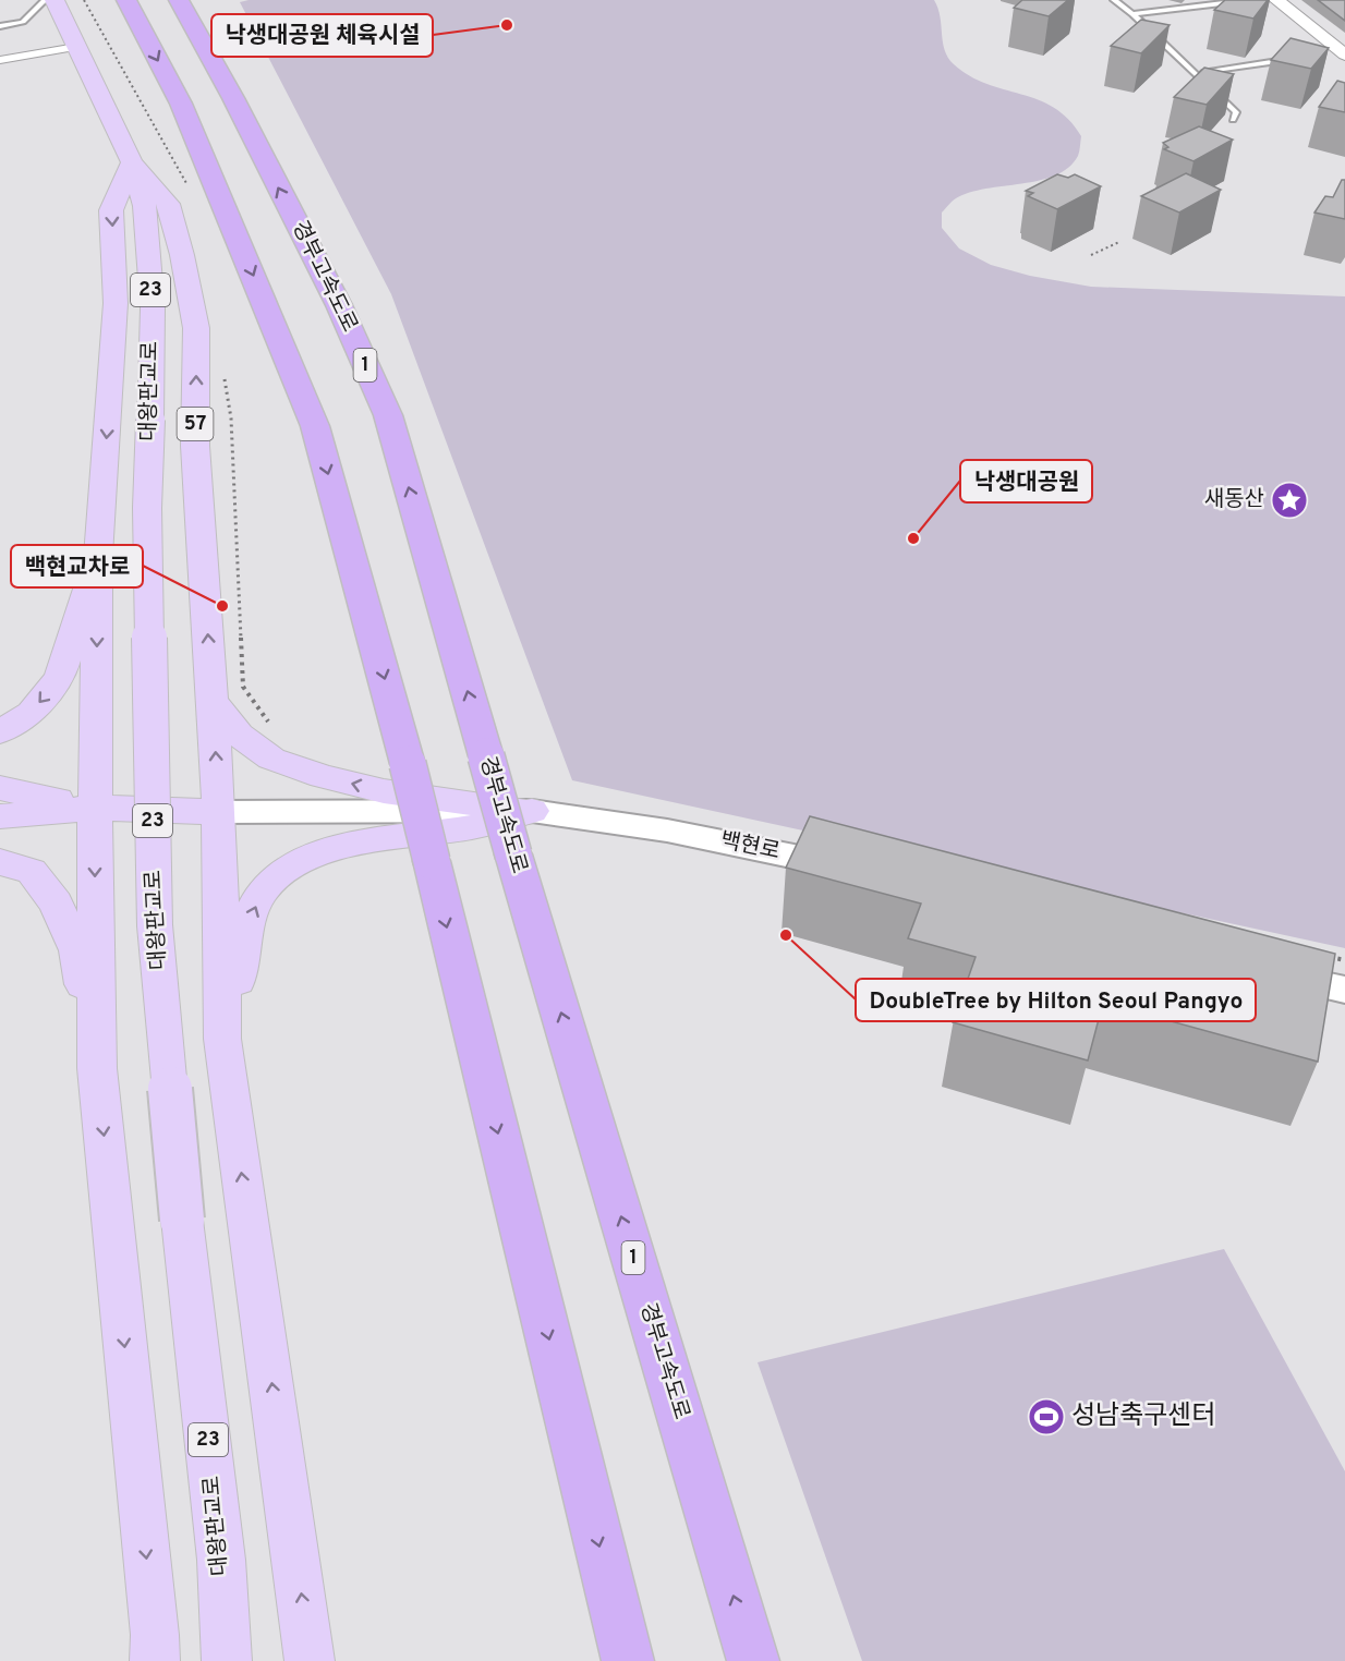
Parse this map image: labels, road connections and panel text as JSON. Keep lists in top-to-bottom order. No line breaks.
{"streets":{"highway":["경부고속도로","1"],"main road":["23","대왕판교로","57","백현로"]},"crossings":[["대왕판교로","57"],["57","백현로"]],"places":{"other":["낙생대공원 체육시설","낙생대공원","백현교차로","DoubleTree by Hilton Seoul Pangyo"],"place":["새동산"],"sports":["성남축구센터"]}}
